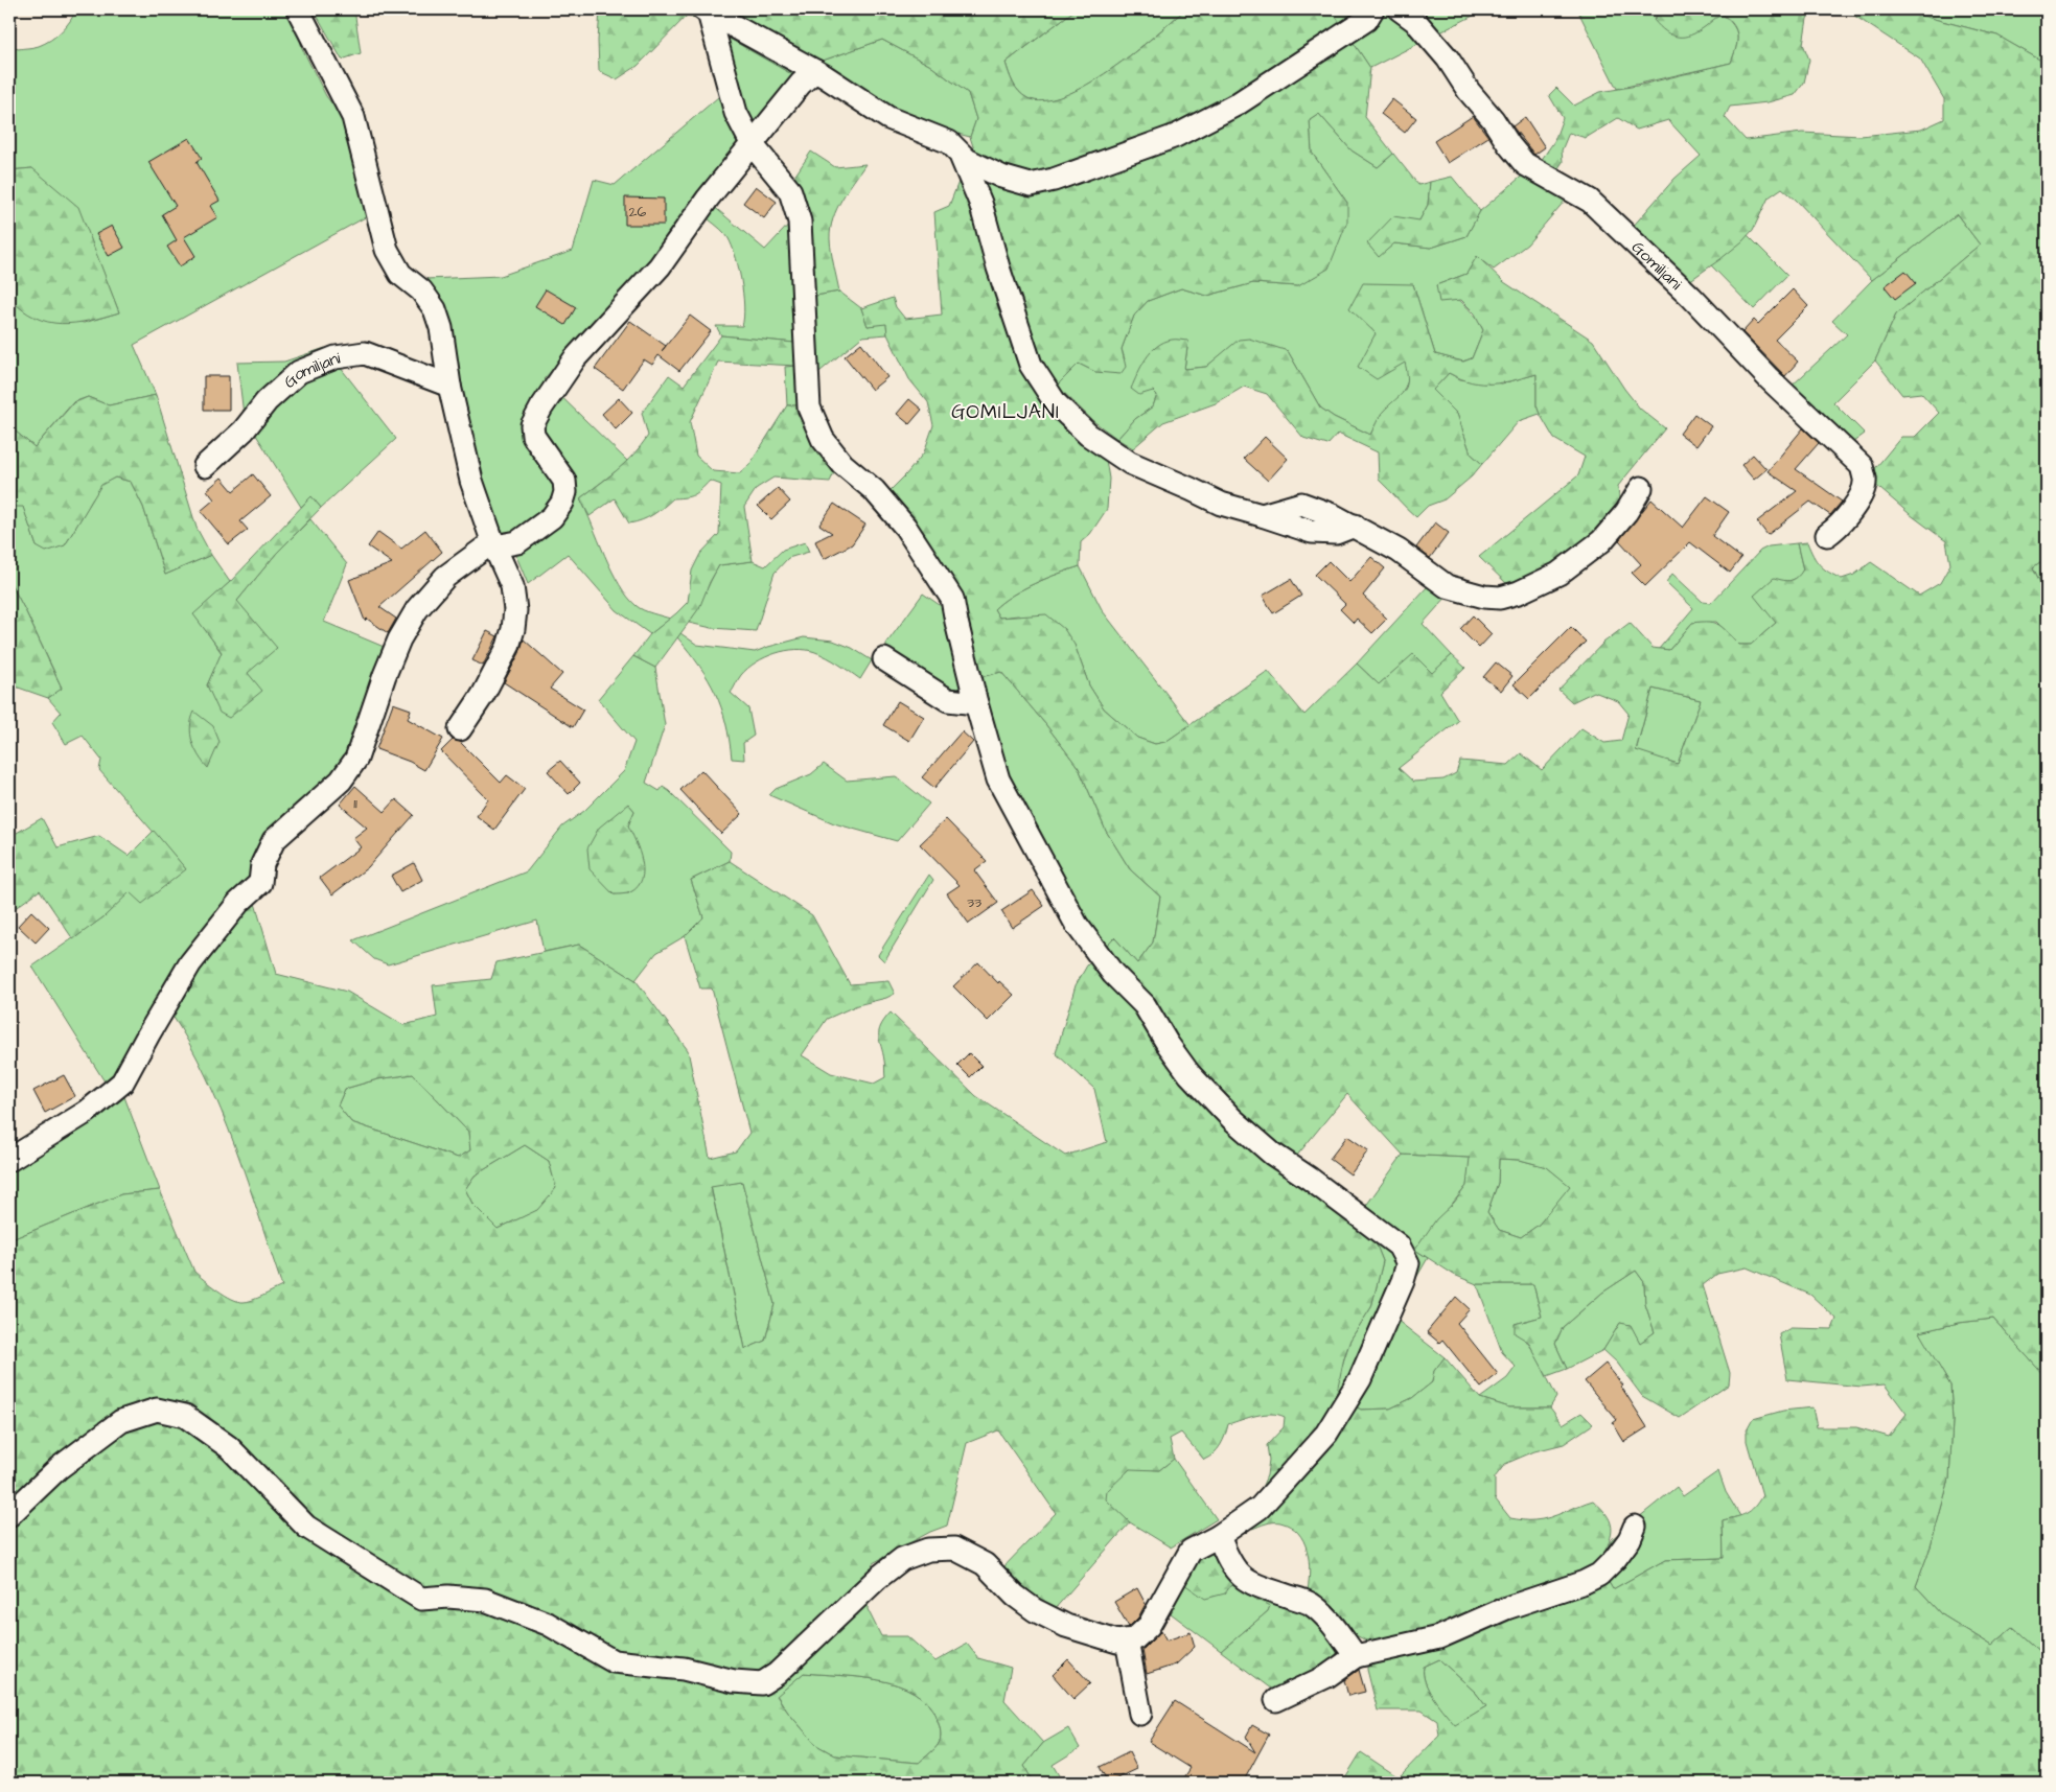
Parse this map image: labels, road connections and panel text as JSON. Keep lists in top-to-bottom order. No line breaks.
{"streets":{"street":["Gomiljani"]},"districts":["GOMILJANI"],"house_numbers":["26","11","33"]}
